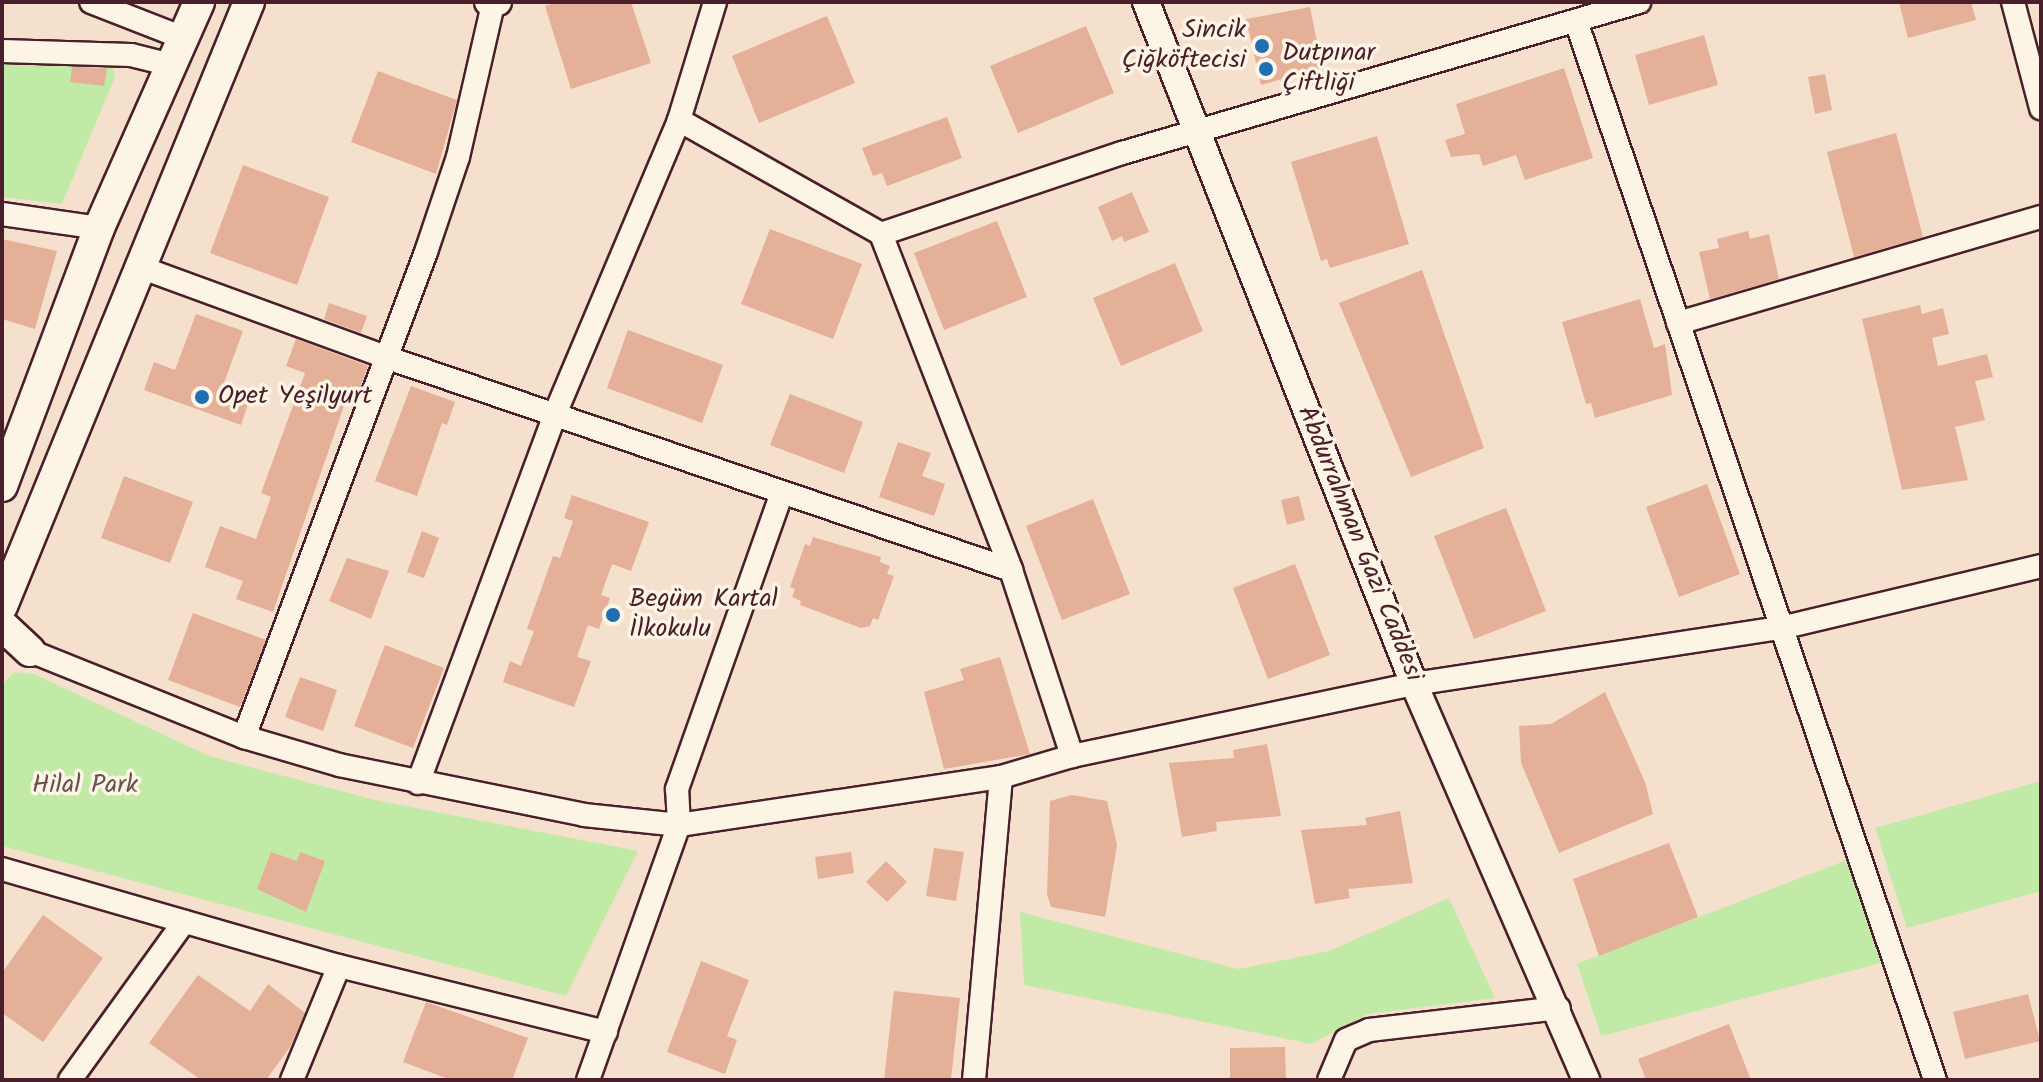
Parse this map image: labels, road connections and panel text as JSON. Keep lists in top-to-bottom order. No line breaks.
{"streets":{"street":["Abdurrahman Gazi Caddesi"]},"parks":["Hilal Park"],"places":["Sincik Çiğköftecisi","Dutpınar Çiftliği","Opet Yeşilyurt","Begüm Kartal İlkokulu"]}
